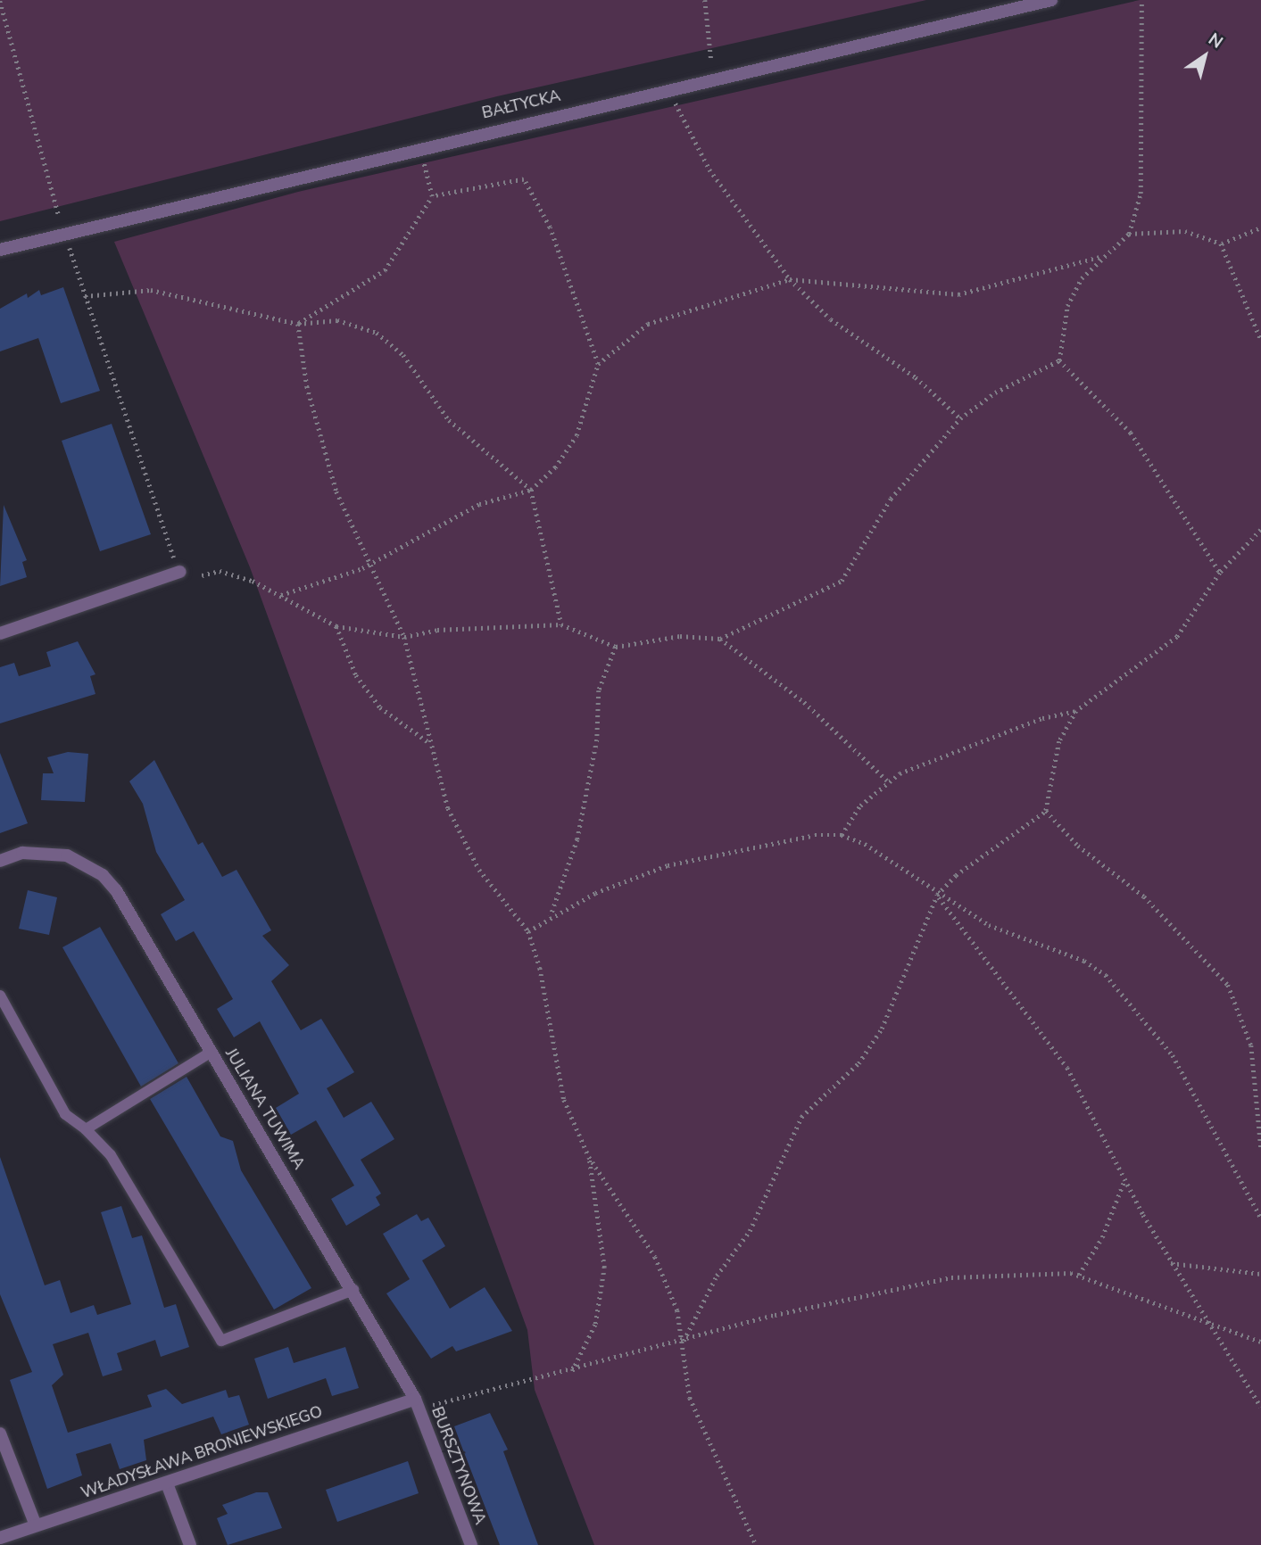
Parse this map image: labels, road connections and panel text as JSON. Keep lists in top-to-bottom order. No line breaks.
{"streets":{"street":["BAŁTYCKA","JULIANA TUWIMA","WŁADYSŁAWA BRONIEWSKIEGO","BURSZTYNOWA"]},"crossings":[["JULIANA TUWIMA","WŁADYSŁAWA BRONIEWSKIEGO"],["JULIANA TUWIMA","BURSZTYNOWA"],["WŁADYSŁAWA BRONIEWSKIEGO","BURSZTYNOWA"]],"north":"top right"}
